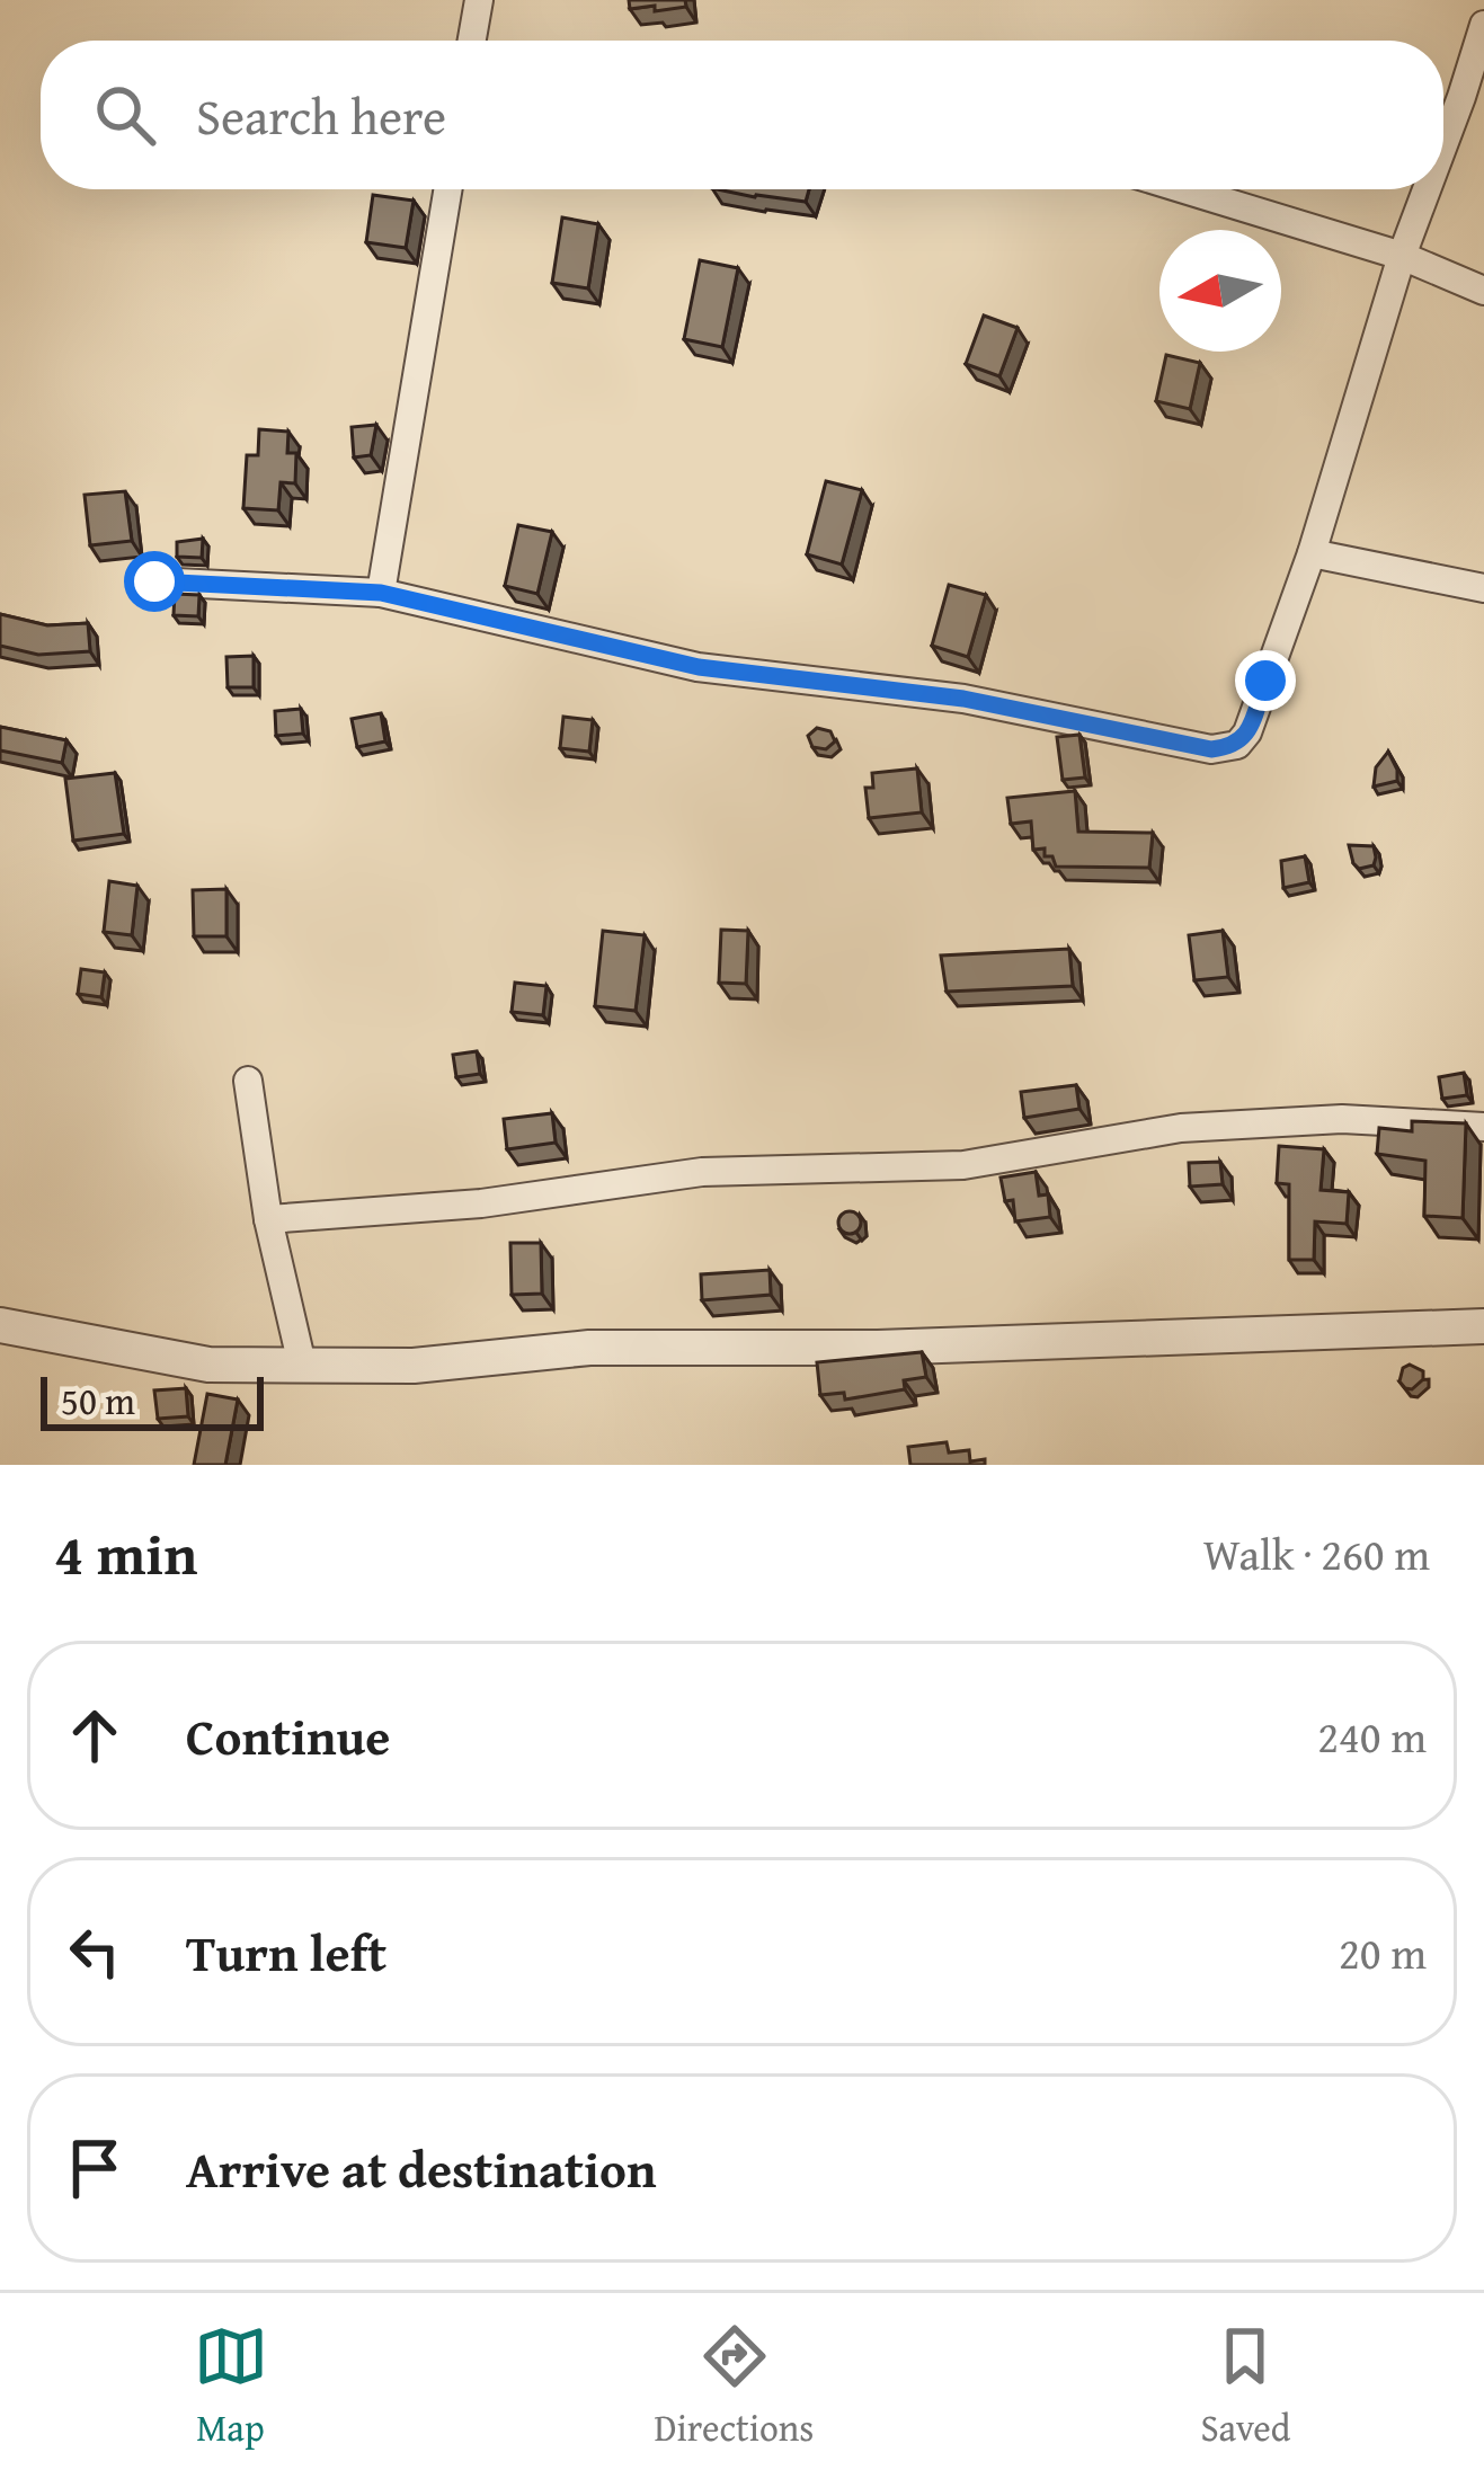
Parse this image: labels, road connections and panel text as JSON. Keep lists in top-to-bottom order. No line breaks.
{"scale_bar":"50 m","north":"left","page":{"search":"Search here","scale":"50 m","heading":["4 min","Walk · 260 m"],"list":[["Continue","240 m"],["Turn left","20 m"],"Arrive at destination"],"nav":["Map","Directions","Saved"]}}
